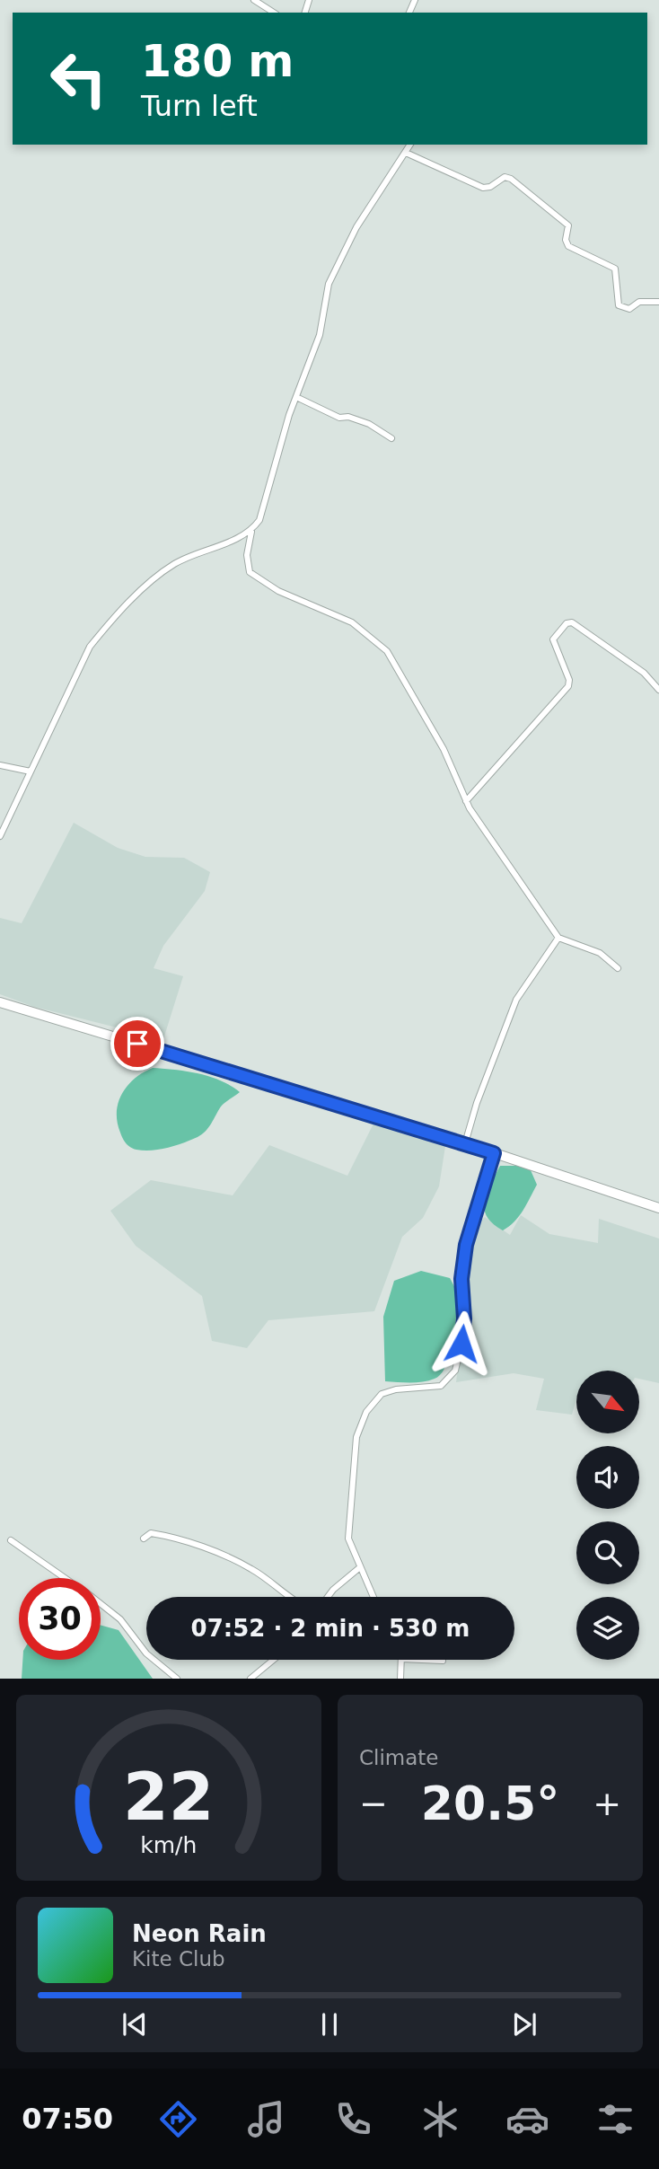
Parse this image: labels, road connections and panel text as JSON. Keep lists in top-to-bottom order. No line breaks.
{"north":"bottom right","page":{"turn":["180 m","Turn left"],"limit":"30","trip":"07:52 · 2 min · 530 m","tile":"Climate","heat":["−","20.5°","+"],"song":["Neon Rain","Kite Club"],"tabs":"07:50","gauge":["22","km/h"]}}
